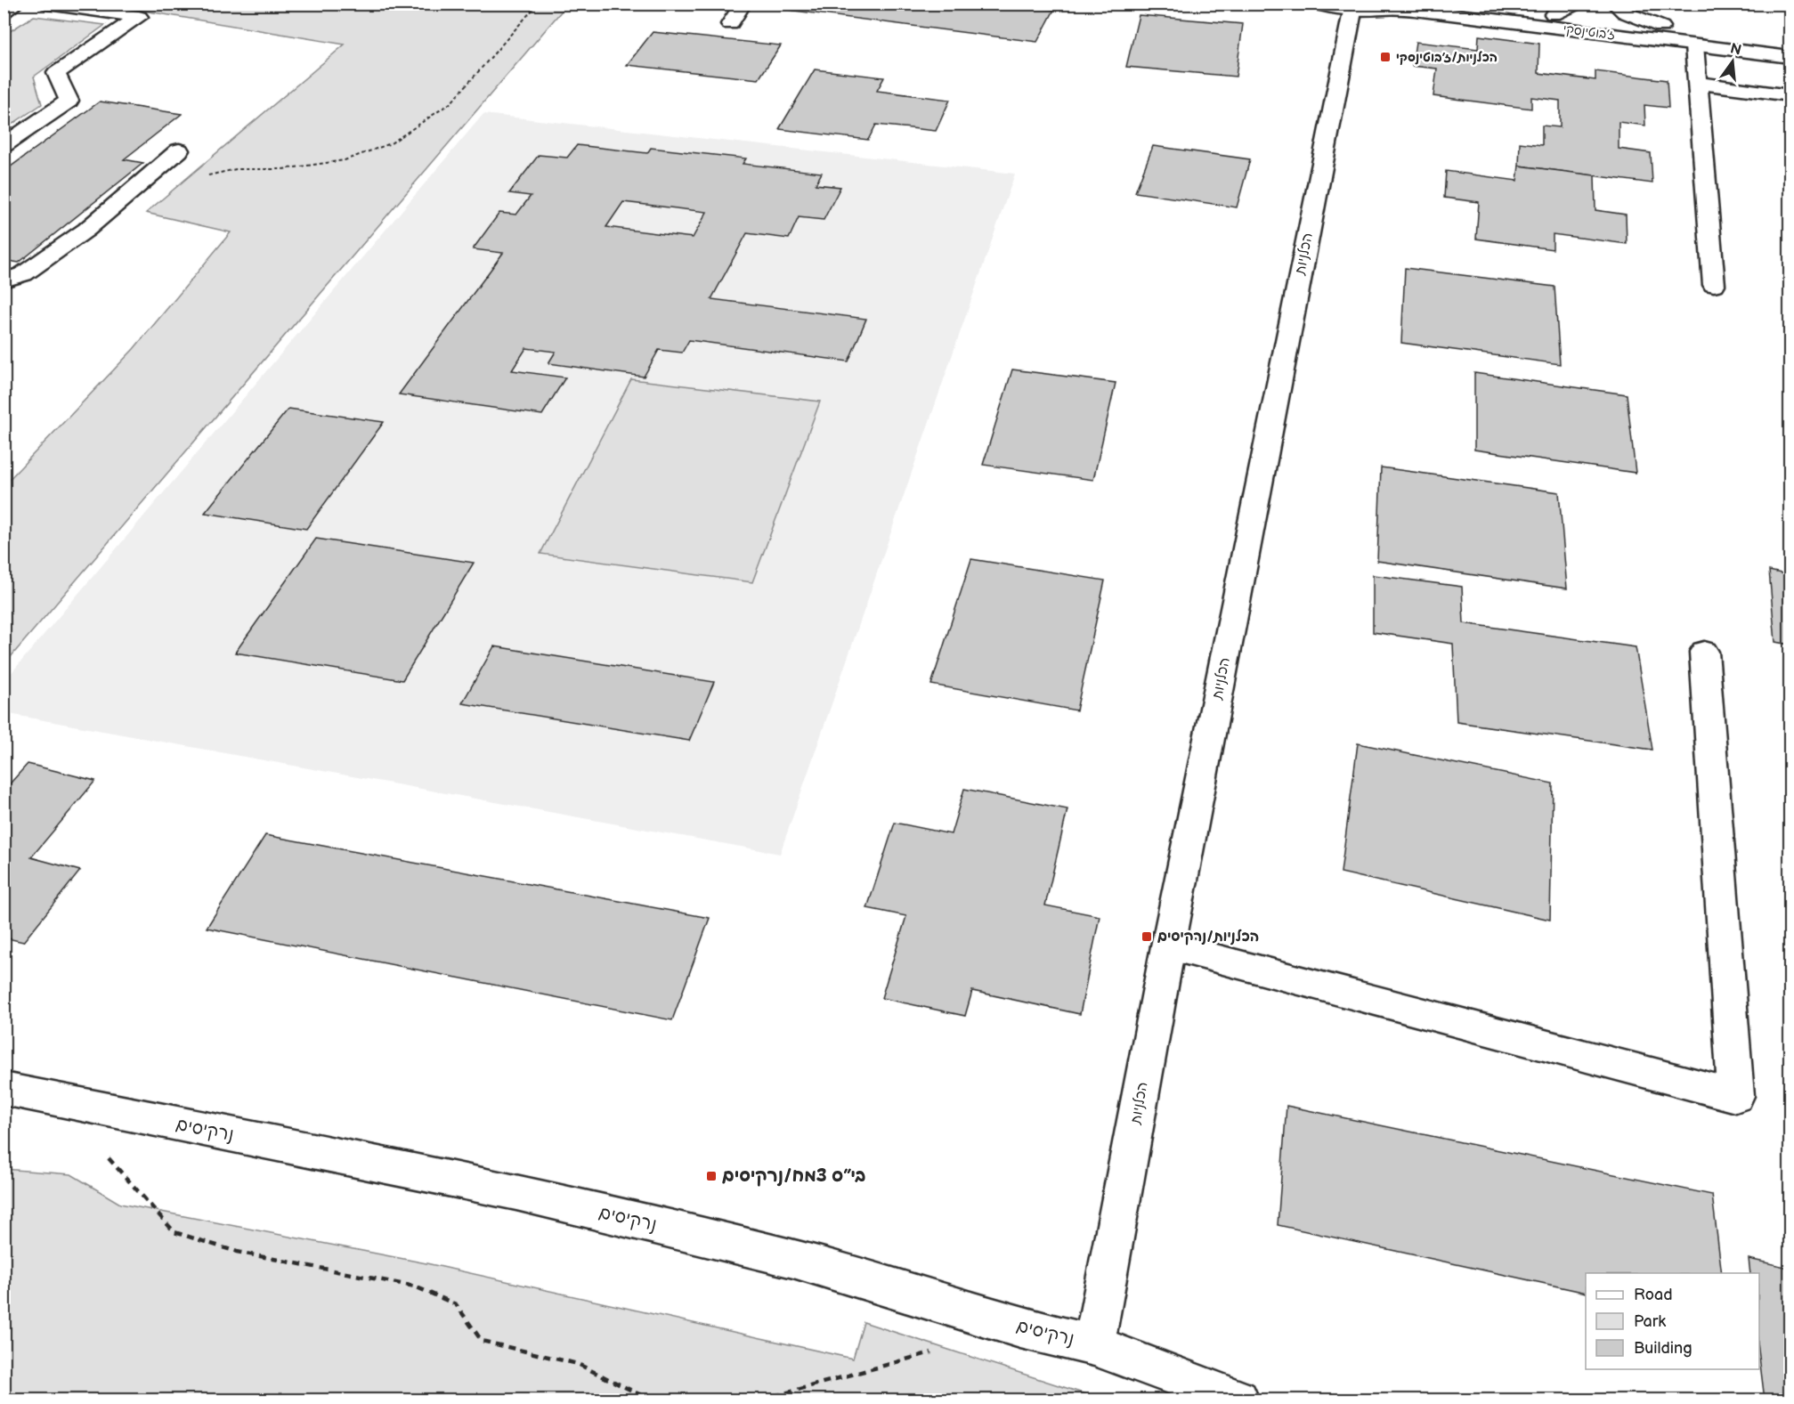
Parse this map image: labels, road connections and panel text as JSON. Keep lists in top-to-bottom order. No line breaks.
{"streets":{"street":["ז׳בוטינסקי","הכלניות","נרקיסים"]},"crossings":[["ז׳בוטינסקי","הכלניות"],["הכלניות","נרקיסים"]],"places":{"transit":["הכלניות/ז׳בוטינסקי","הכלניות/נרקיסים","בי״ס צמח/נרקיסים"]},"legend":["Road","Park","Building"],"north":"top"}
